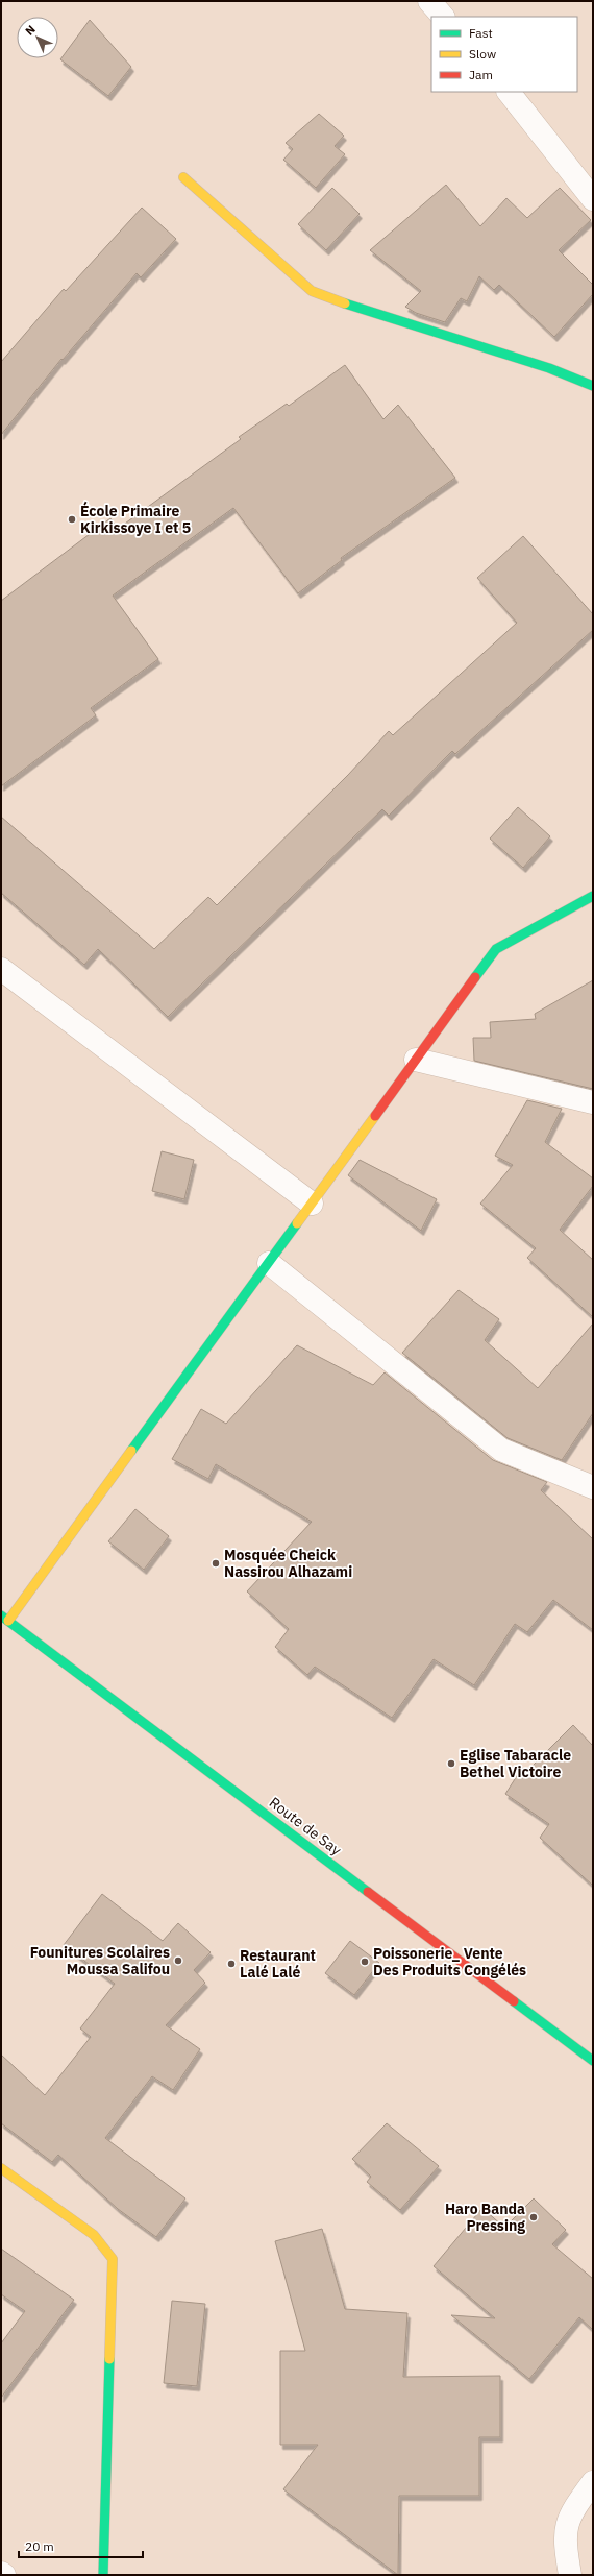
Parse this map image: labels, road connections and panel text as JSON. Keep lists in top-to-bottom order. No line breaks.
{"streets":{"street":["Route de Say"]},"places":["École Primaire Kirkissoye I et 5","Mosquée Cheick Nassirou Alhazami","Eglise Tabaracle Bethel Victoire","Founitures Scolaires Moussa Salifou","Poissonerie_ Vente Des Produits Congélés","Restaurant Lalé Lalé","Haro Banda Pressing"],"legend":["Fast","Slow","Jam"],"scale_bar":"20 m","north":"top left"}
